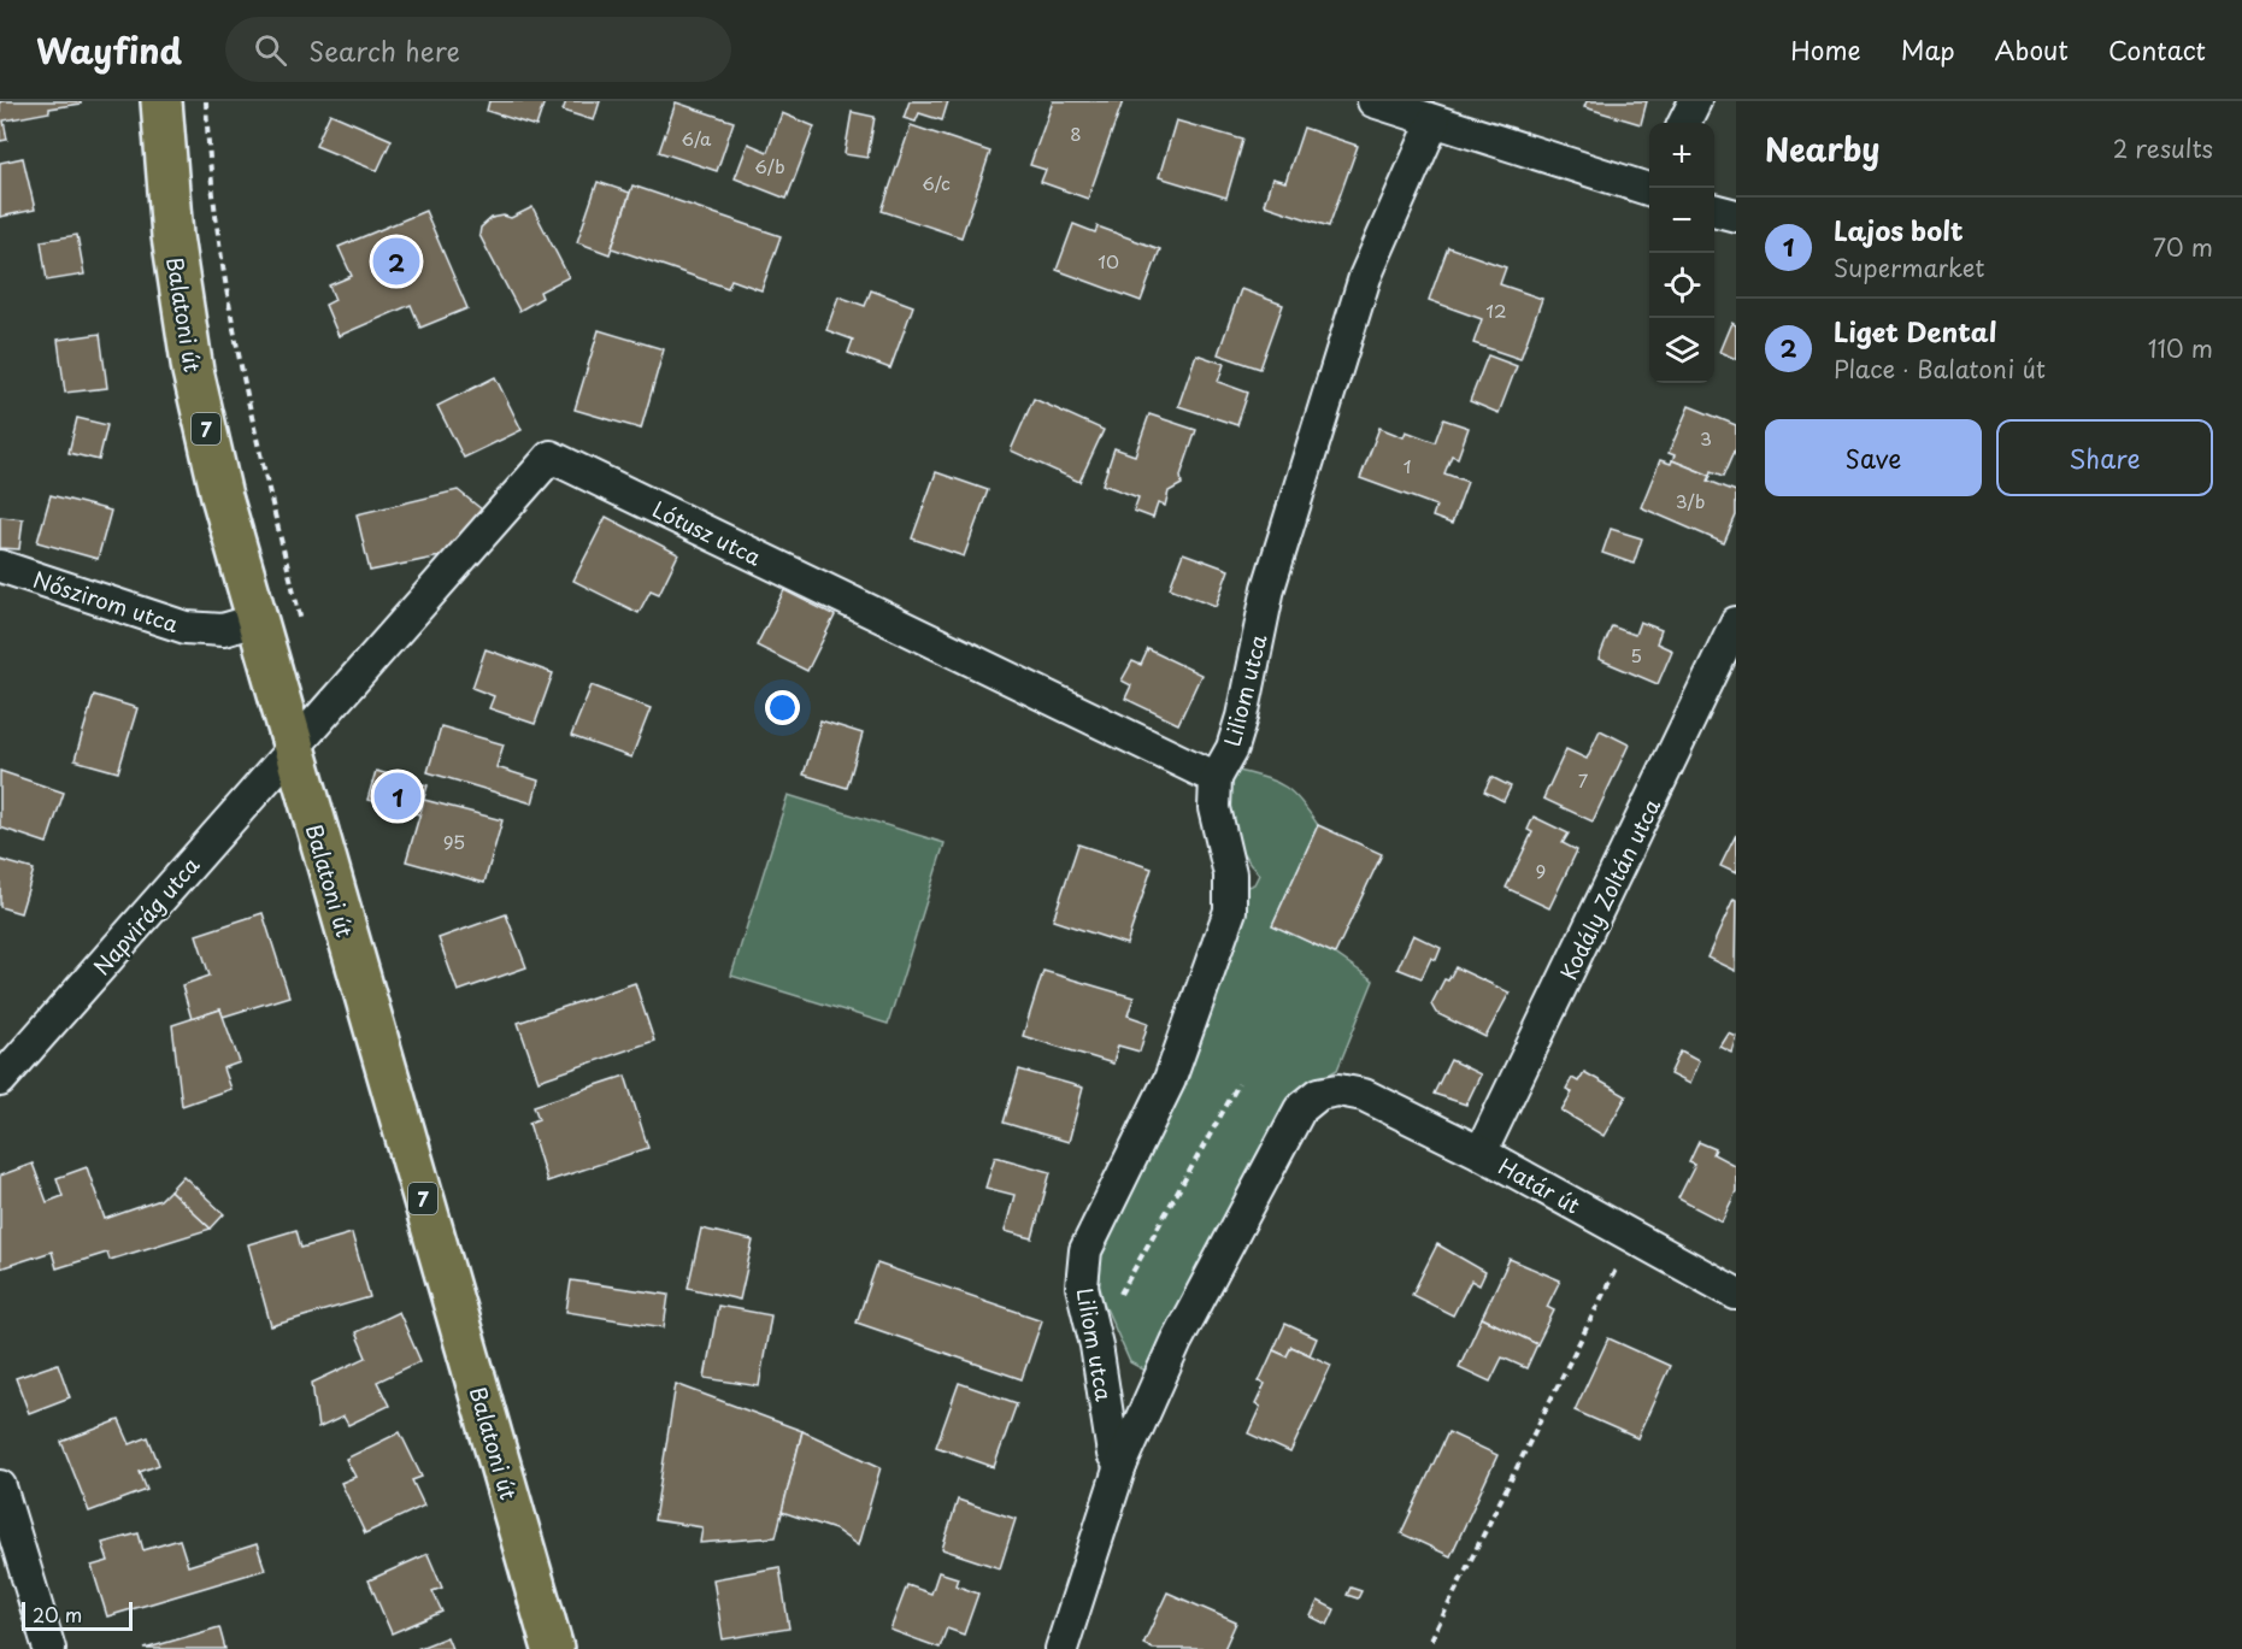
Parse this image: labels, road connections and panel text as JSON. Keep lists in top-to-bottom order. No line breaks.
{"streets":{"main road":["Balatoni út","7"],"street":["Lótusz utca","Nőszirom utca","Liliom utca","Kodály Zoltán utca","Napvirág utca","Határ út"]},"crossings":[["Balatoni út","Lótusz utca"],["Balatoni út","Nőszirom utca"],["Balatoni út","Napvirág utca"],["Lótusz utca","Liliom utca"],["Lótusz utca","Napvirág utca"],["Liliom utca","Határ út"],["Kodály Zoltán utca","Határ út"]],"house_numbers":["8","6/a","6/b","6/c","10","12","3","1","3/b","5","7","95","9"],"scale_bar":"20 m","page":{"header":"Wayfind","search":"Search here","nav":["Home","Map","About","Contact"],"heading":["Nearby","2 results"],"map_buttons":["+","−"],"list":[{"mark":"1","name":"Lajos bolt","note":"Supermarket","value":"70 m"},{"mark":"2","name":"Liget Dental","note":"Place · Balatoni út","value":"110 m"}],"pins":["2","1"],"buttons":["Save","Share"],"scale":"20 m"}}
